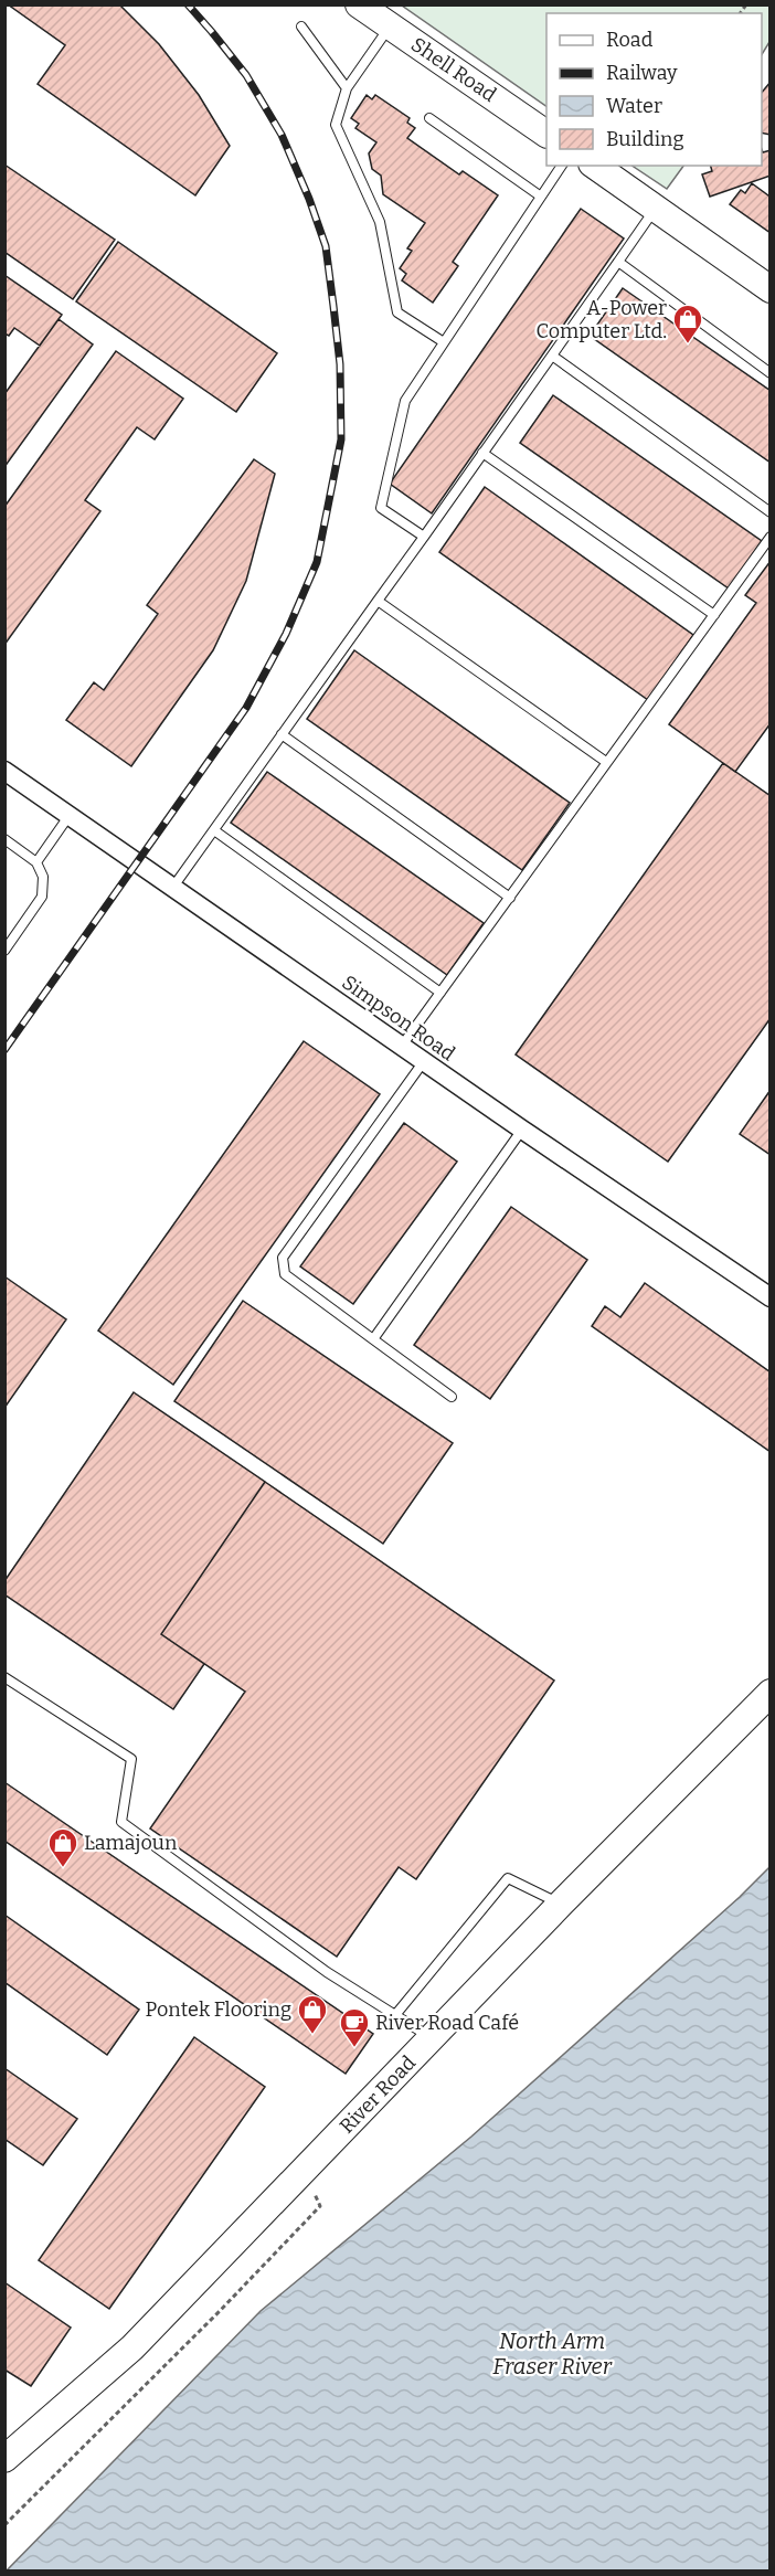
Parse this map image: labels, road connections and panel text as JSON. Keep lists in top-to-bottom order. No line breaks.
{"streets":{"street":["Shell Road","Simpson Road","River Road"]},"water":["North Arm Fraser River"],"places":{"shop":["A-Power Computer Ltd.","Lamajoun","Pontek Flooring"],"cafe":["River Road Café"]},"legend":["Road","Railway","Water","Building"]}
